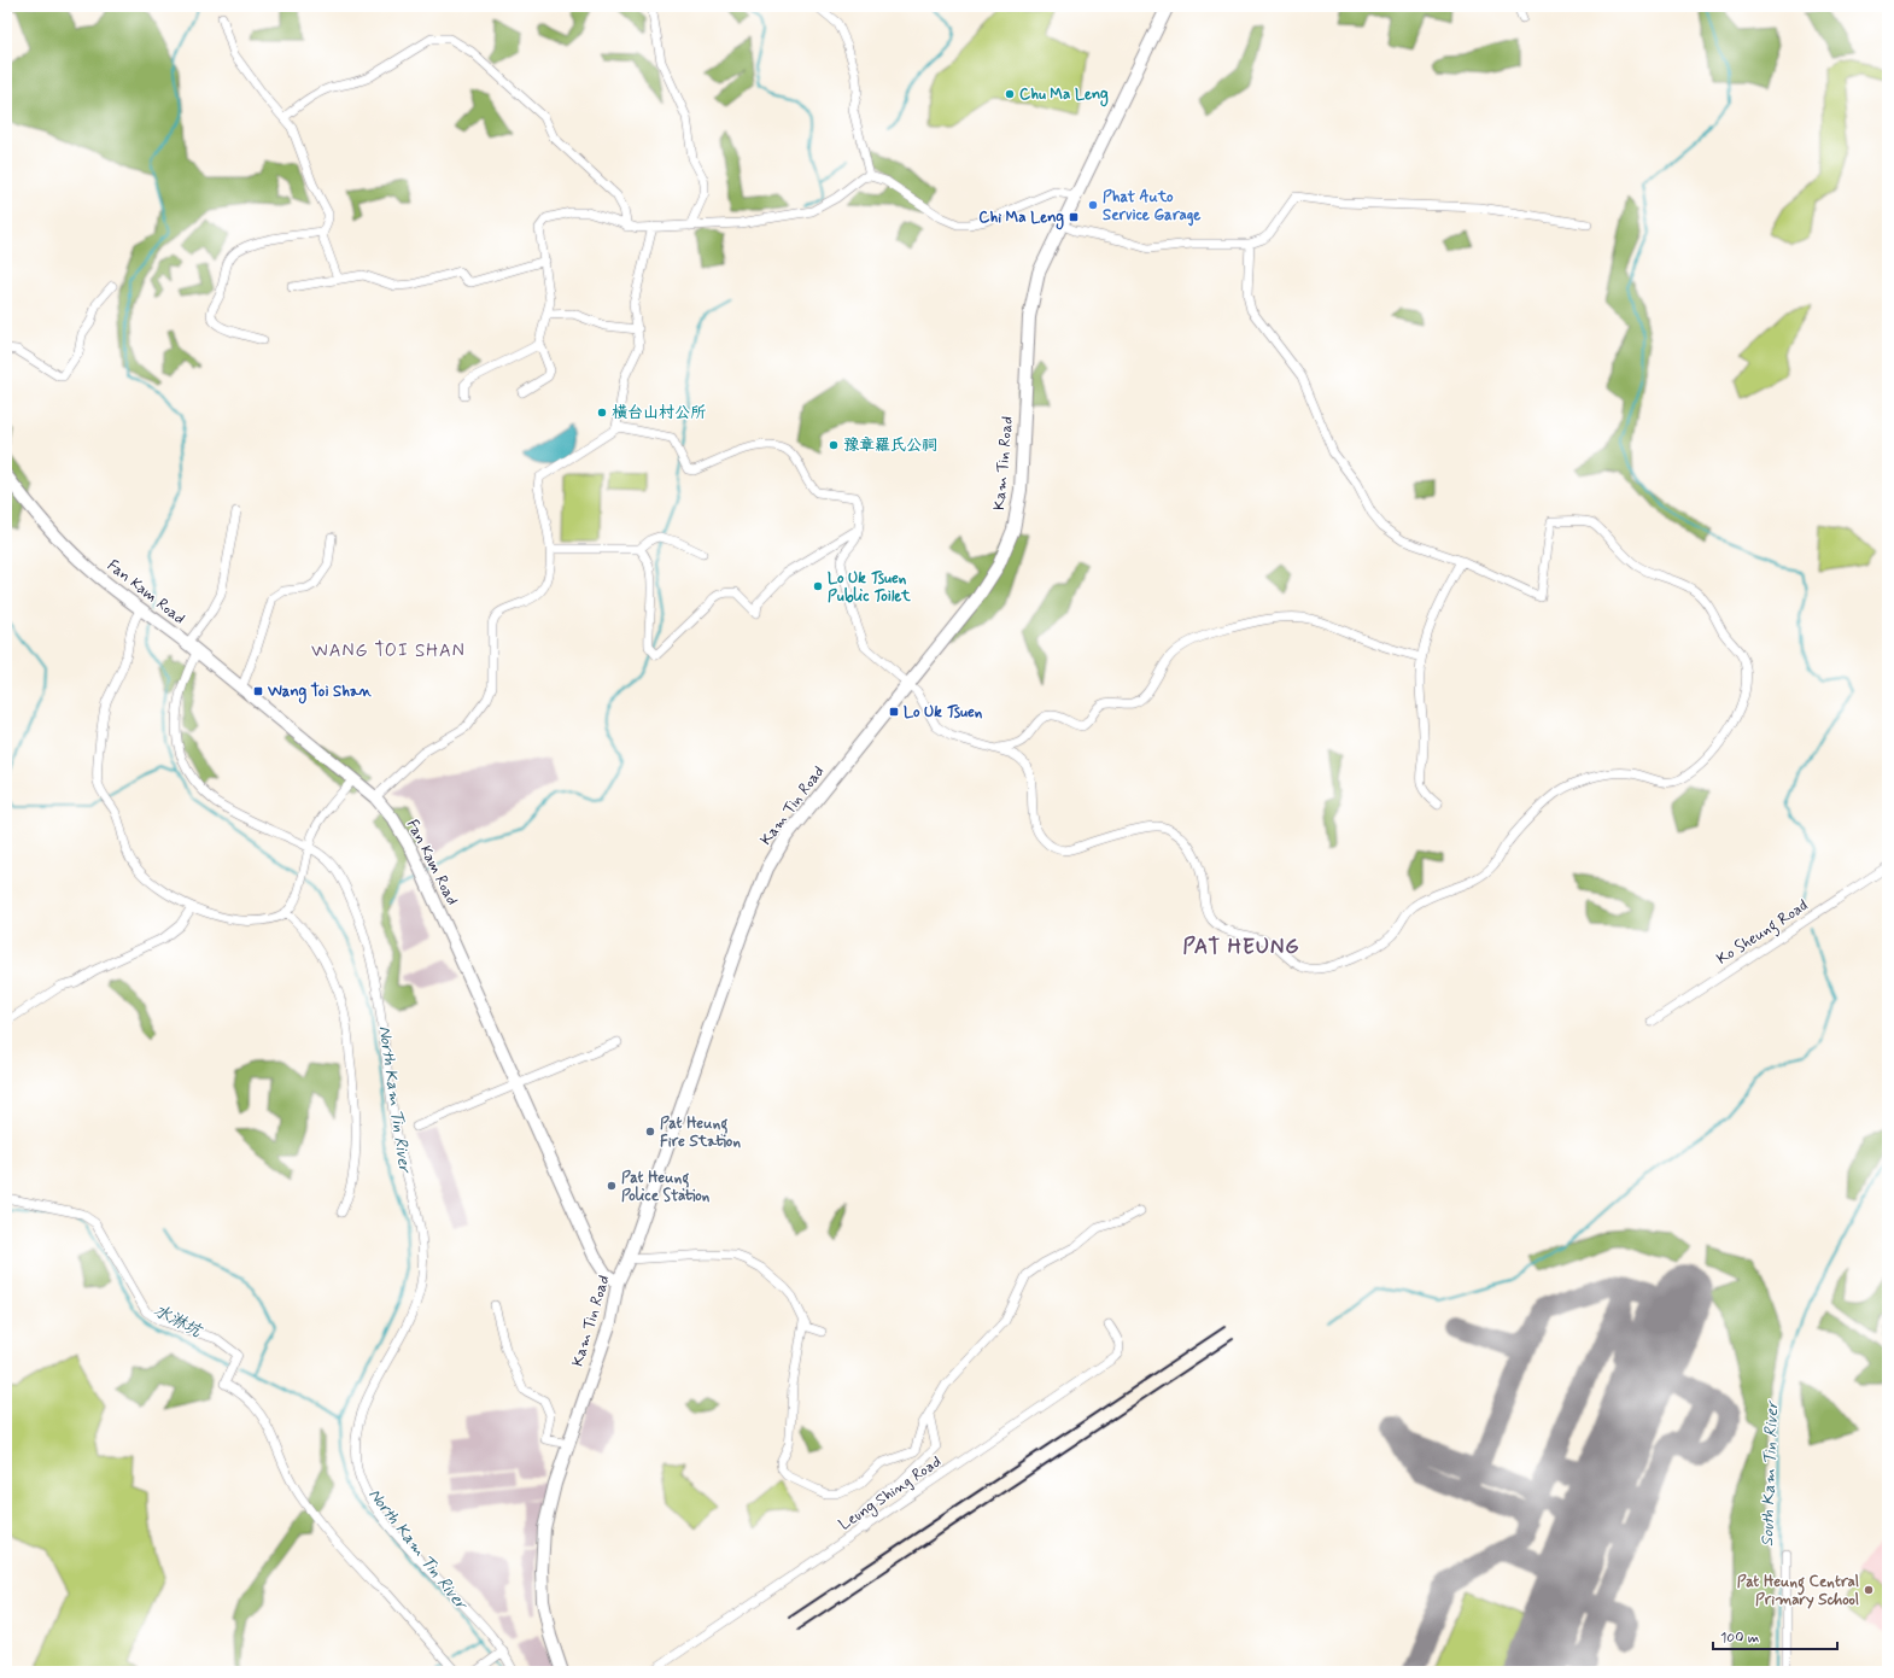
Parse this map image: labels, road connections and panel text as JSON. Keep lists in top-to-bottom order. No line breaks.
{"streets":{"main road":["Kam Tin Road","Fan Kam Road"],"street":["Ko Sheung Road","Leung Shing Road"]},"crossings":[["Kam Tin Road","Fan Kam Road"]],"districts":["WANG TOI SHAN","PAT HEUNG"],"water":["North Kam Tin River","水淋坑","South Kam Tin River"],"places":{"other":["Chu Ma Leng","Phat Auto Service Garage","橫台山村公所","豫章羅氏公祠","Lo Uk Tsuen Public Toilet","Pat Heung Fire Station","Pat Heung Police Station","Pat Heung Central Primary School"],"transit":["Chi Ma Leng","Wang Toi Shan","Lo Uk Tsuen"]},"scale_bar":"100 m"}
